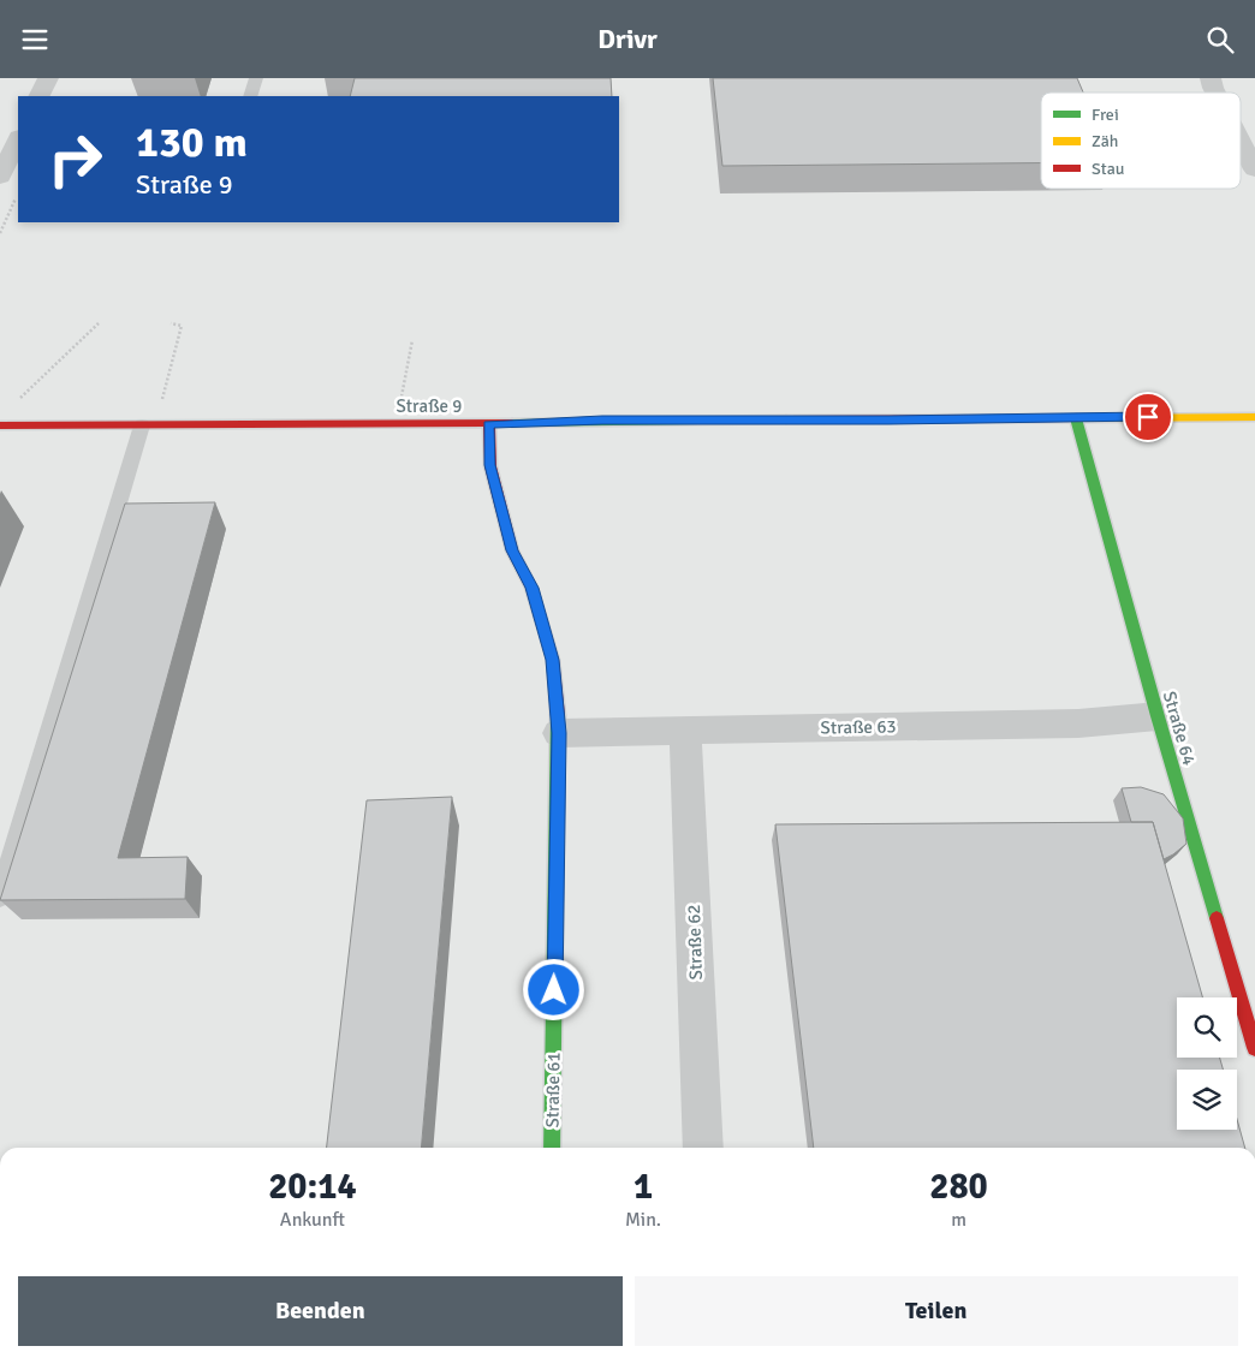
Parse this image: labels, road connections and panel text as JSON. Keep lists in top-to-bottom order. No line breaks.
{"streets":{"street":["Straße 9","Straße 63","Straße 64","Straße 62","Straße 61"]},"crossings":[["Straße 9","Straße 64"],["Straße 9","Straße 61"],["Straße 63","Straße 64"],["Straße 63","Straße 62"],["Straße 63","Straße 61"]],"legend":["Frei","Zäh","Stau"],"page":{"header":"Drivr","turn":["130 m","Straße 9"],"eta":["20:14","Ankunft","1","Min.","280","m"],"buttons":["Beenden","Teilen"]}}
